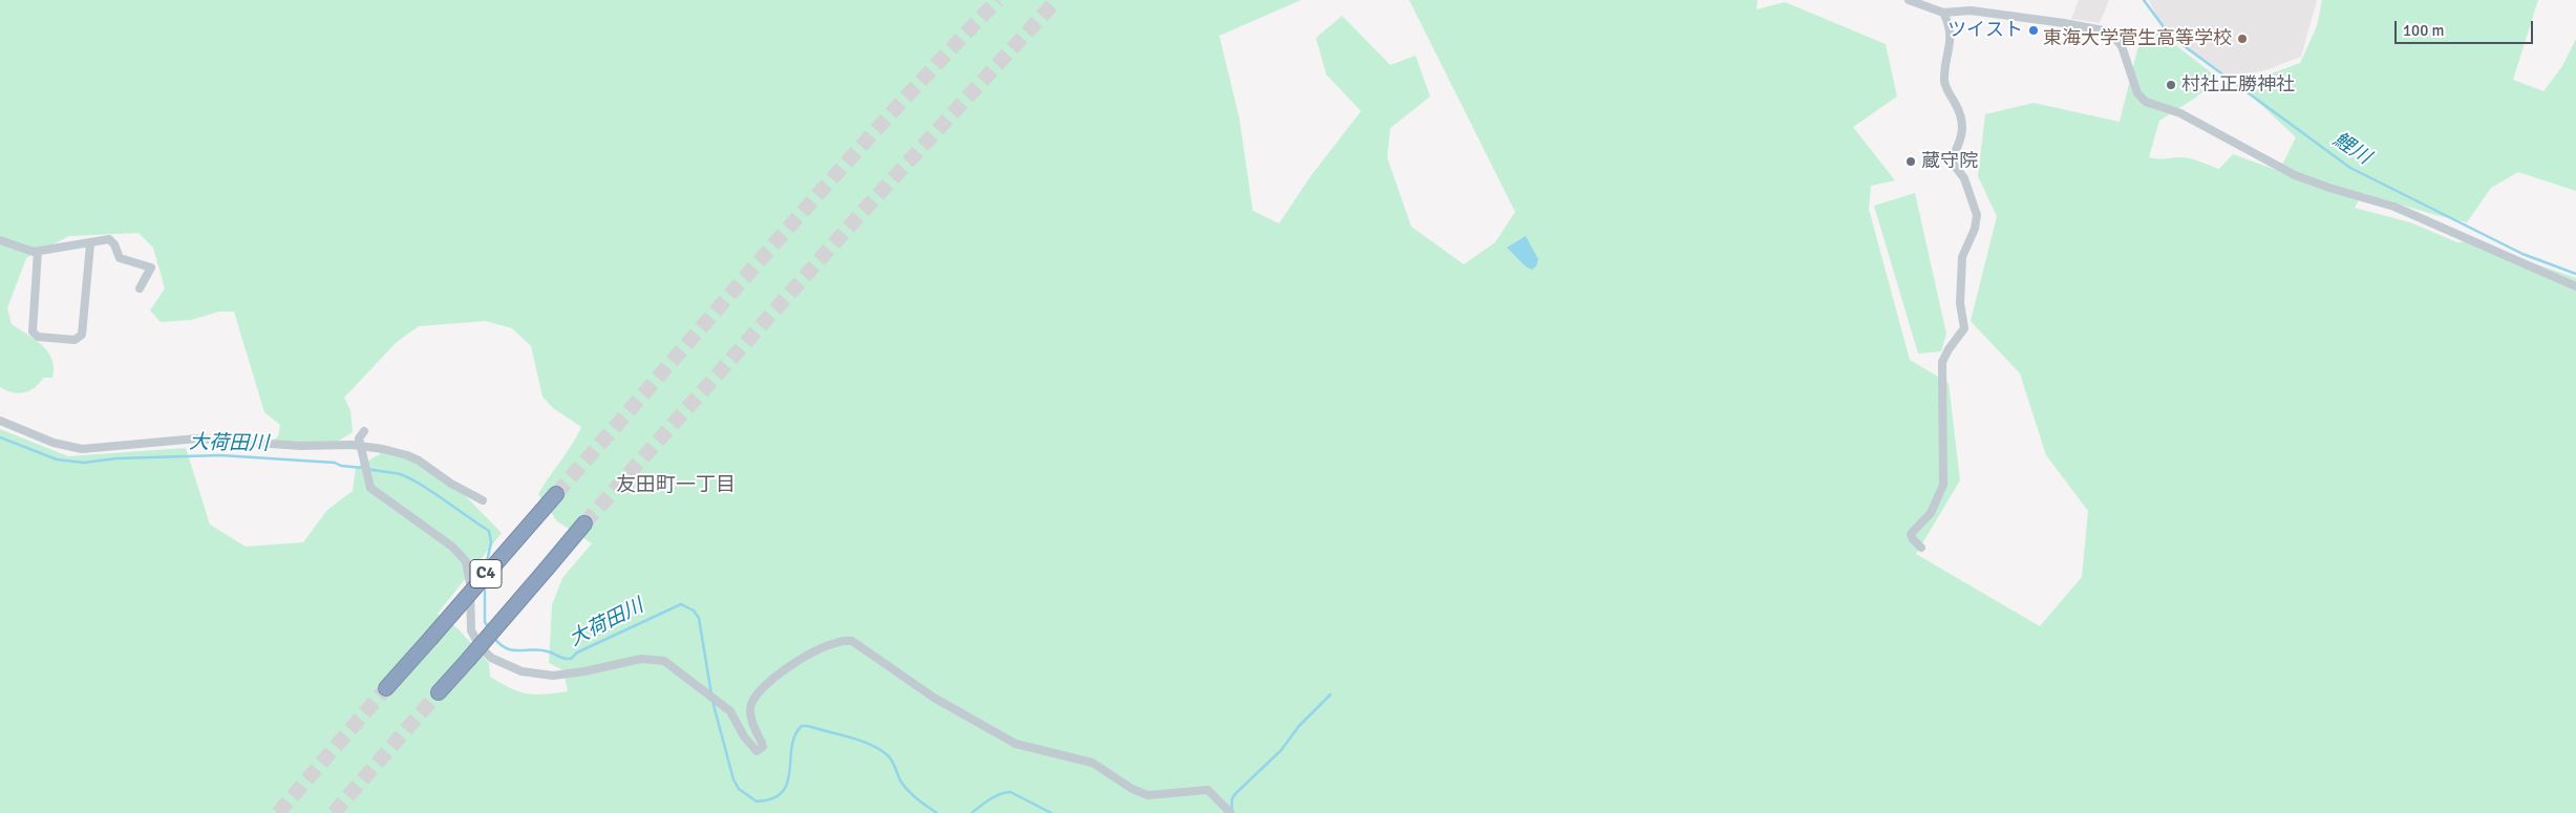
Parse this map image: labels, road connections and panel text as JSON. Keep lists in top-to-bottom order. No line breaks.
{"streets":{"highway":["C4"]},"districts":["友田町一丁目"],"water":["鯉川","大荷田川"],"places":["ツイスト","東海大学菅生高等学校","村社正勝神社","蔵守院"],"scale_bar":"100 m"}
